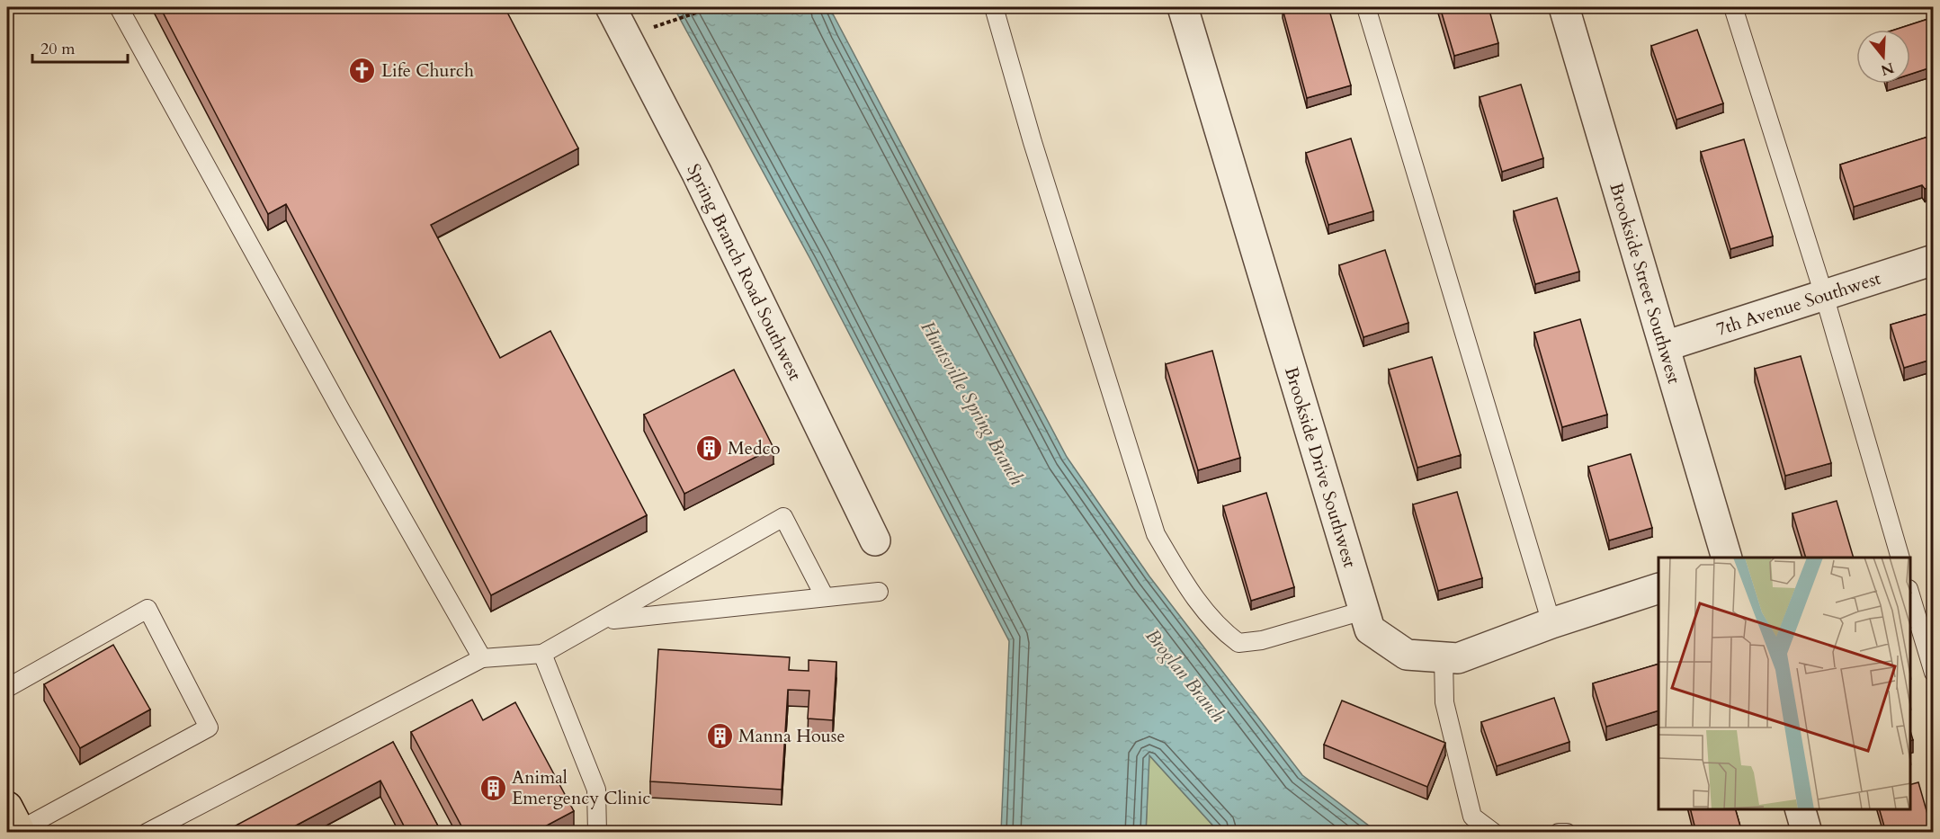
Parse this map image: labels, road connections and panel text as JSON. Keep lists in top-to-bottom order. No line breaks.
{"streets":{"street":["Spring Branch Road Southwest","Brookside Street Southwest","7th Avenue Southwest","Brookside Drive Southwest"]},"crossings":[["Brookside Street Southwest","7th Avenue Southwest"]],"water":["Huntsville Spring Branch","Broglan Branch"],"places":{"church":["Life Church"],"building":["Medco","Manna House","Animal Emergency Clinic"]},"scale_bar":"20 m","north":"bottom"}
